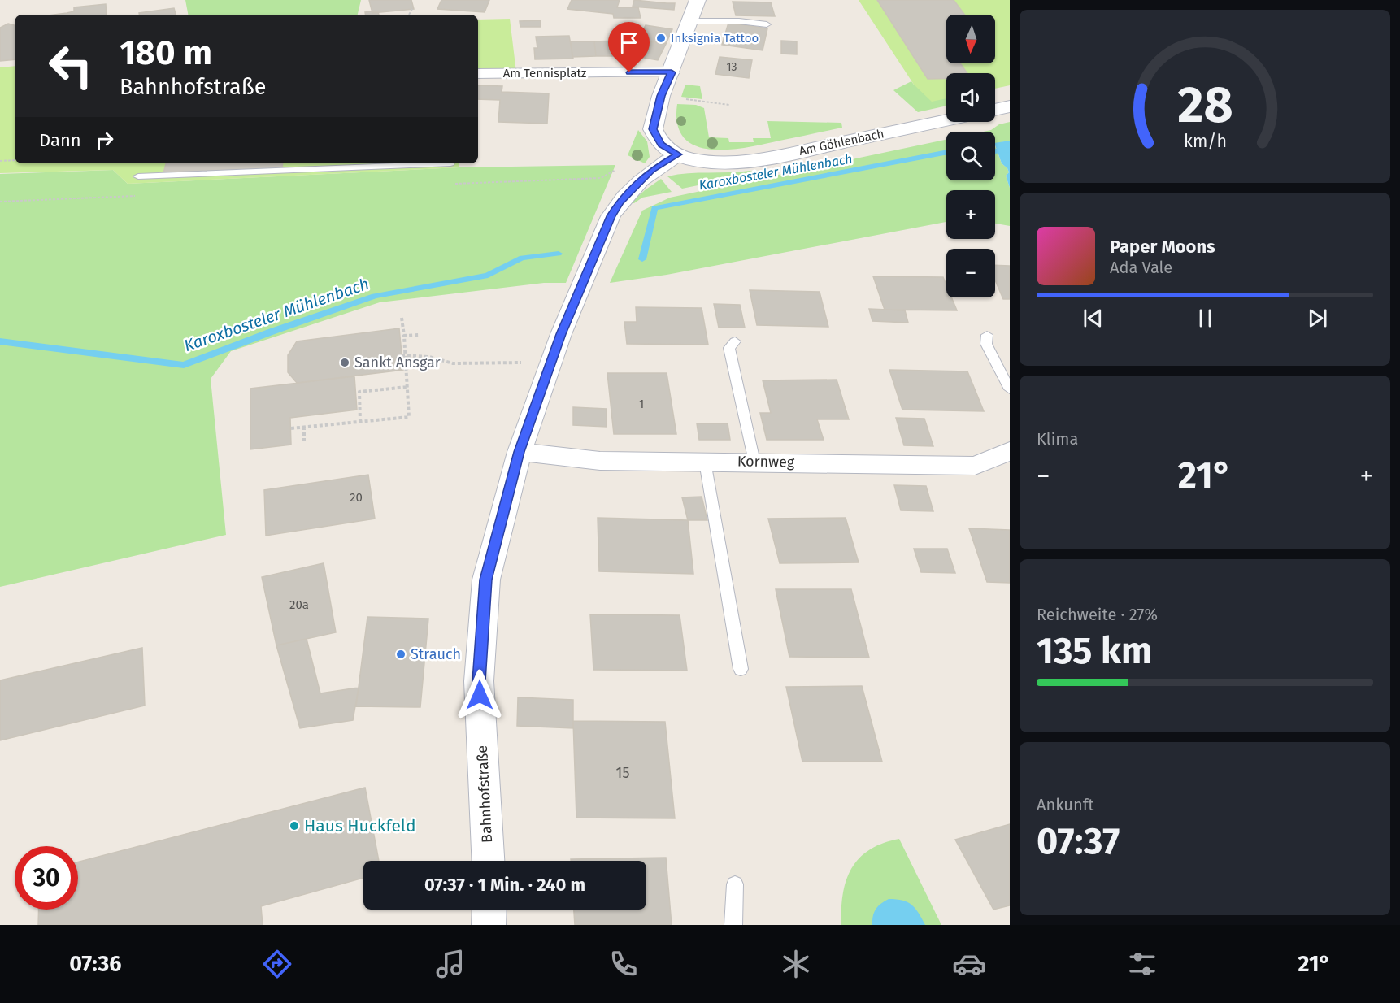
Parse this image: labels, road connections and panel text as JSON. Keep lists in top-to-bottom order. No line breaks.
{"streets":{"street":["Am Tennisplatz","Am Göhlenbach","Kornweg","Bahnhofstraße"]},"crossings":[["Am Göhlenbach","Bahnhofstraße"],["Kornweg","Bahnhofstraße"]],"water":["Karoxbosteler Mühlenbach"],"places":["Inksignia Tattoo","Sankt Ansgar","Strauch","Haus Huckfeld"],"house_numbers":["13","1","20","20a","15"],"north":"bottom","page":{"map_buttons":["+","−"],"turn":["180 m","Bahnhofstraße"],"then":"Dann","song":["Paper Moons","Ada Vale"],"tile":["Klima",["Reichweite · 27%","135 km"],["Ankunft","07:37"]],"heat":["−","21°","+"],"limit":"30","trip":"07:37 · 1 Min. · 240 m","tabs":["07:36","21°"],"gauge":["28","km/h"]}}
